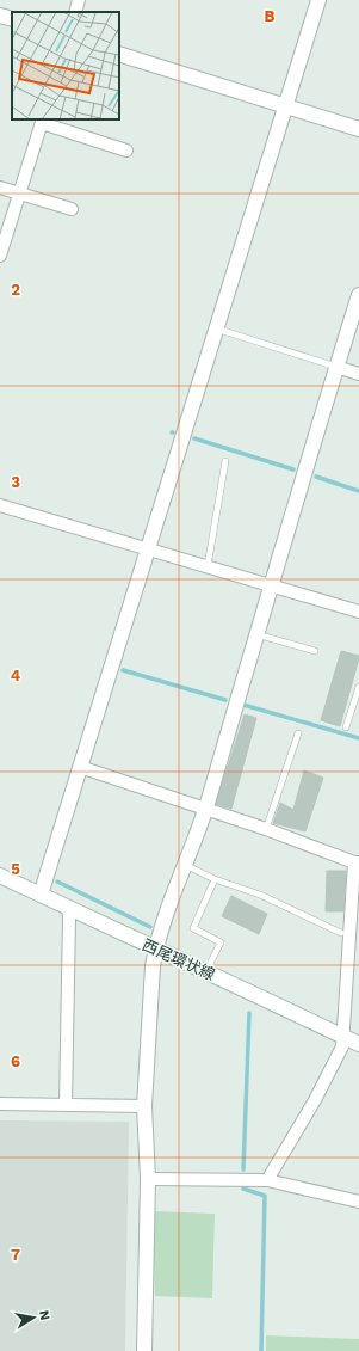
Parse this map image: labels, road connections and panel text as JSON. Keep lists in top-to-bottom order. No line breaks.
{"streets":{"street":["西尾環状線"]},"north":"right","grid":{"columns":["B"],"rows":["2","3","4","5","6","7"]}}
